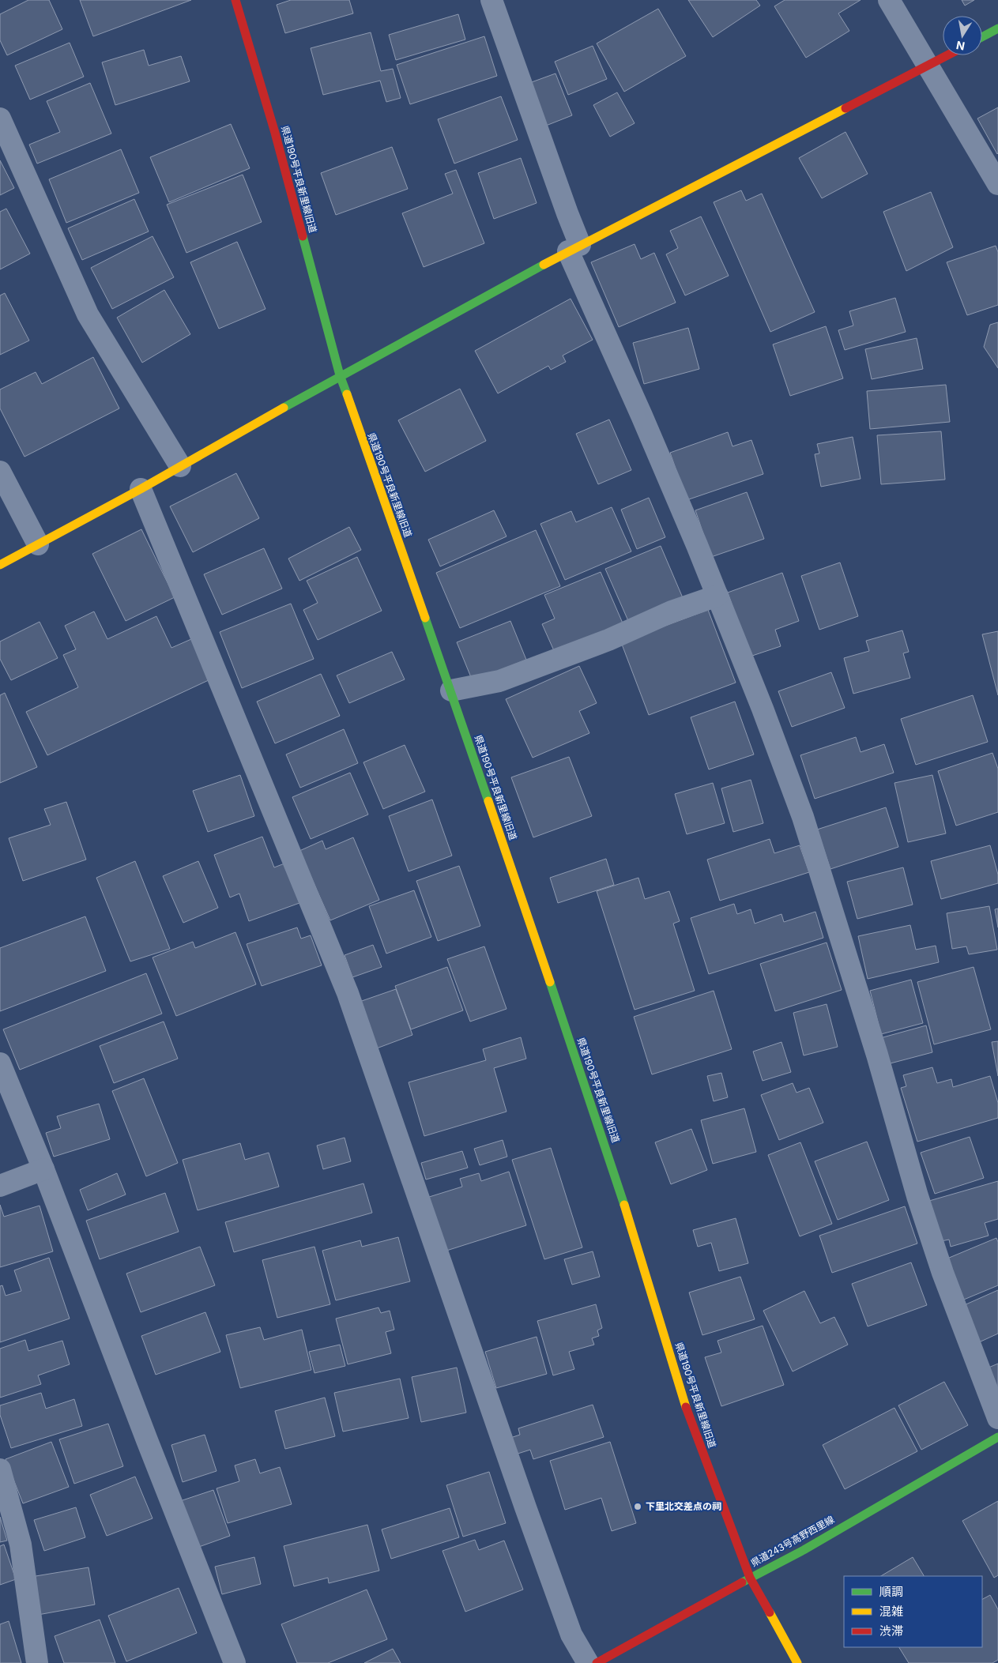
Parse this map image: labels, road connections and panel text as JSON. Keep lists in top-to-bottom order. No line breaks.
{"streets":{"street":["県道190号平良新里線旧道","県道243号高野西里線"]},"crossings":[["県道190号平良新里線旧道","県道243号高野西里線"]],"places":["下里北交差点の祠"],"legend":["順調","混雑","渋滞"],"north":"bottom"}
